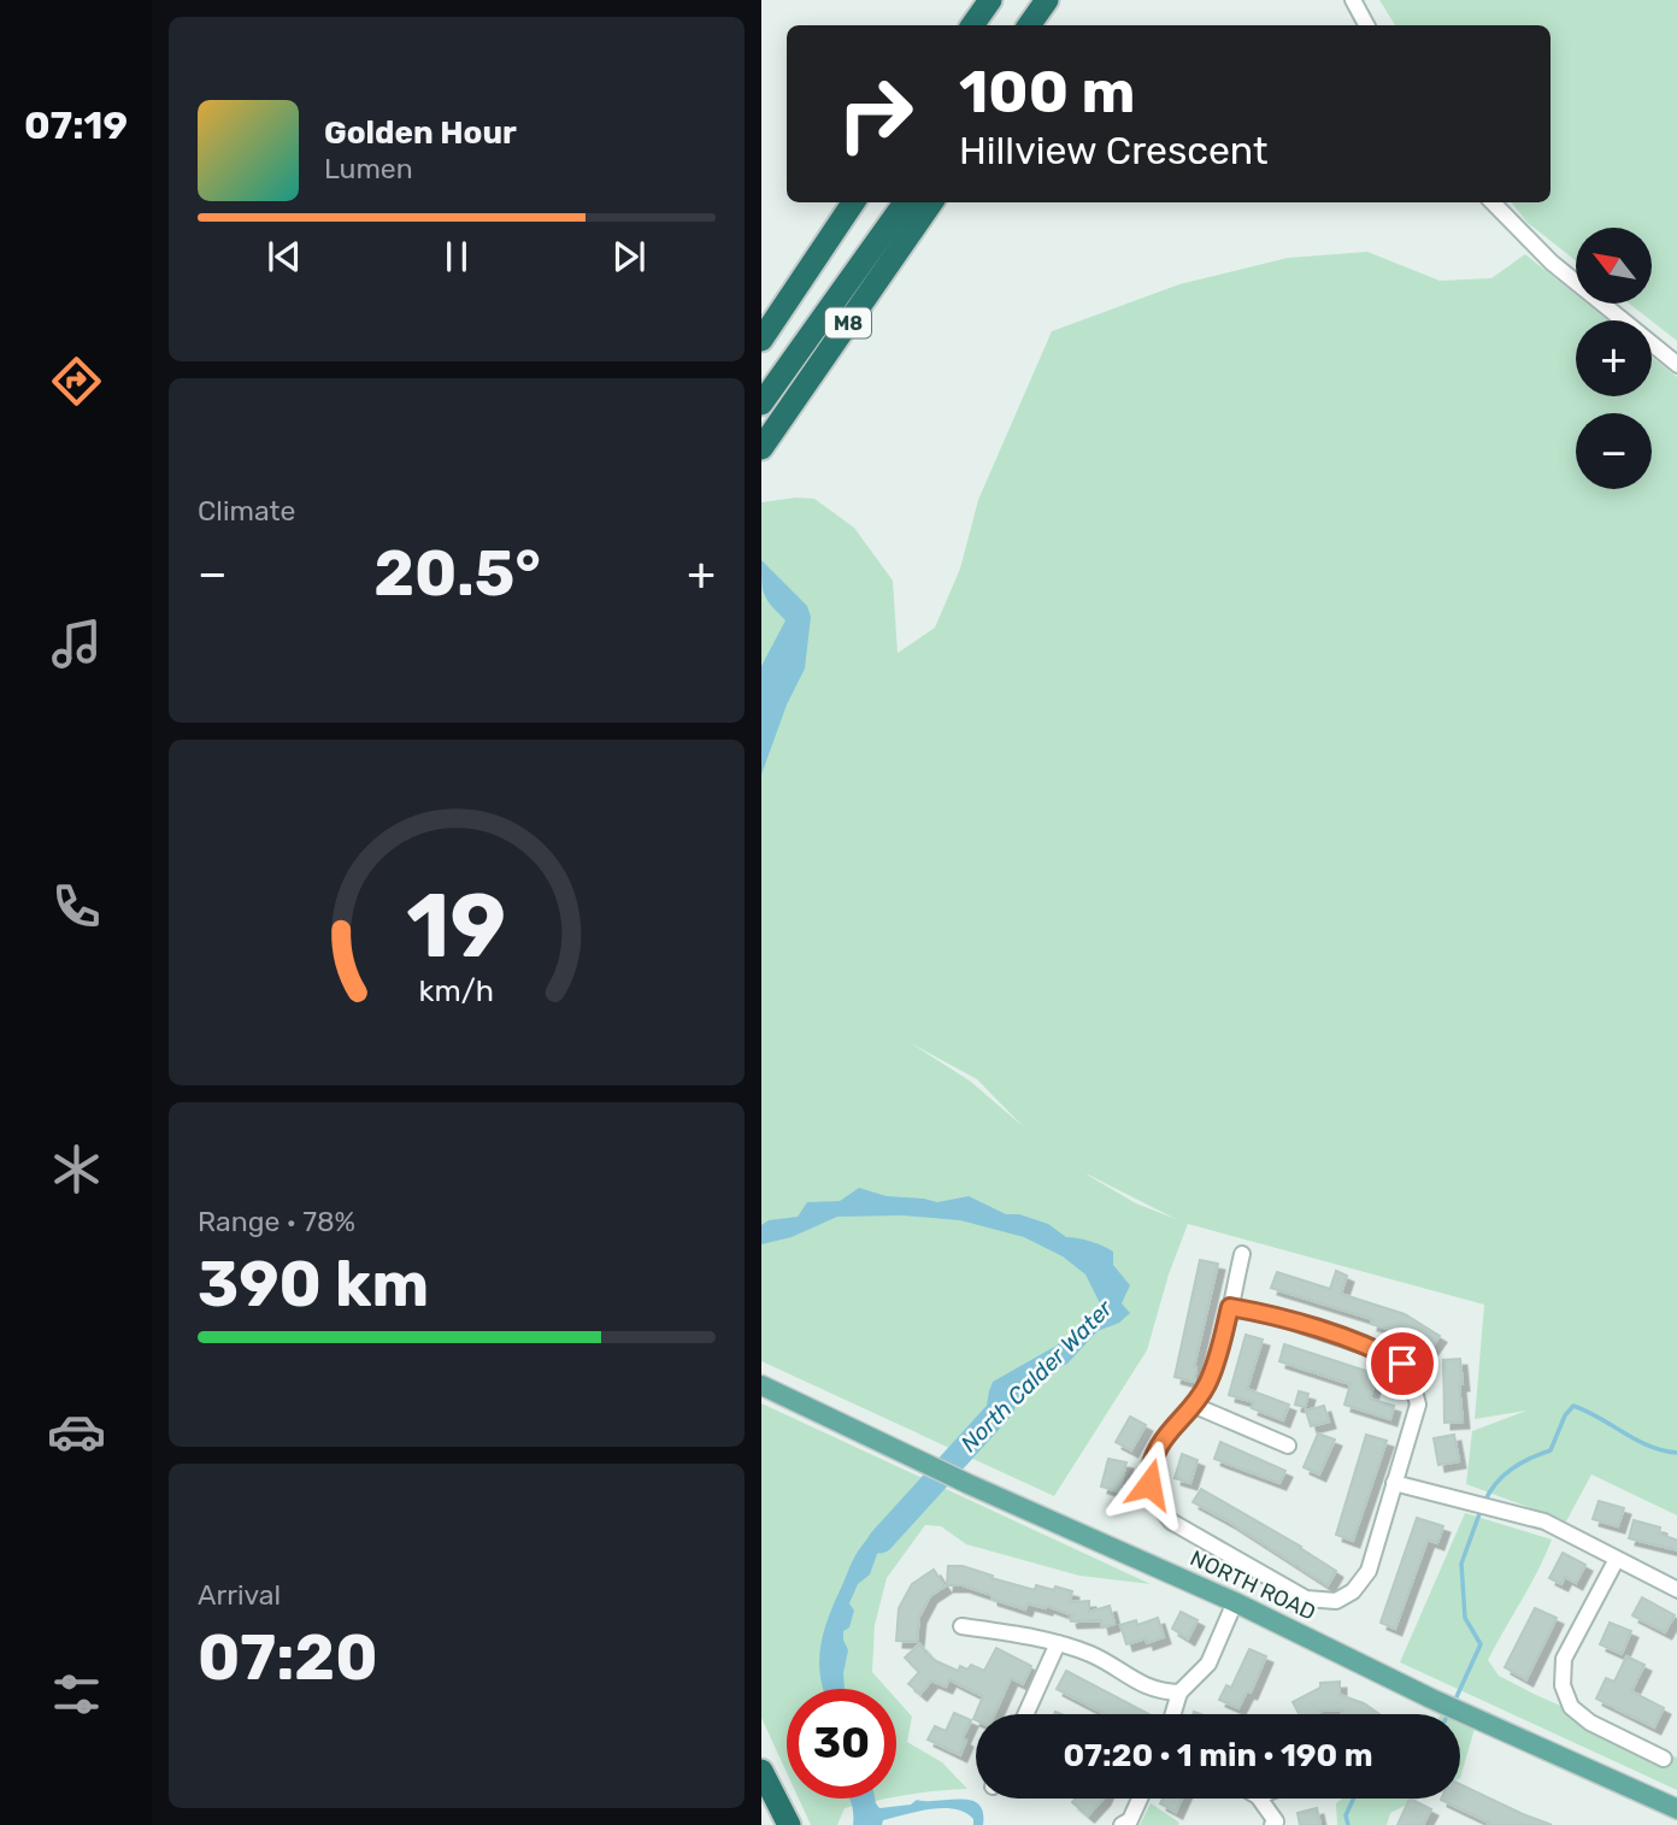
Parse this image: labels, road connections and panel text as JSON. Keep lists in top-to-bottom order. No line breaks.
{"streets":{"highway":["M8"],"main road":["NORTH ROAD"]},"water":["North Calder Water"],"north":"top left","page":{"tabs":"07:19","turn":["100 m","Hillview Crescent"],"song":["Golden Hour","Lumen"],"map_buttons":["+","−"],"tile":["Climate",["Range · 78%","390 km"],["Arrival","07:20"]],"heat":["−","20.5°","+"],"limit":"30","trip":"07:20 · 1 min · 190 m","gauge":["19","km/h"]}}
